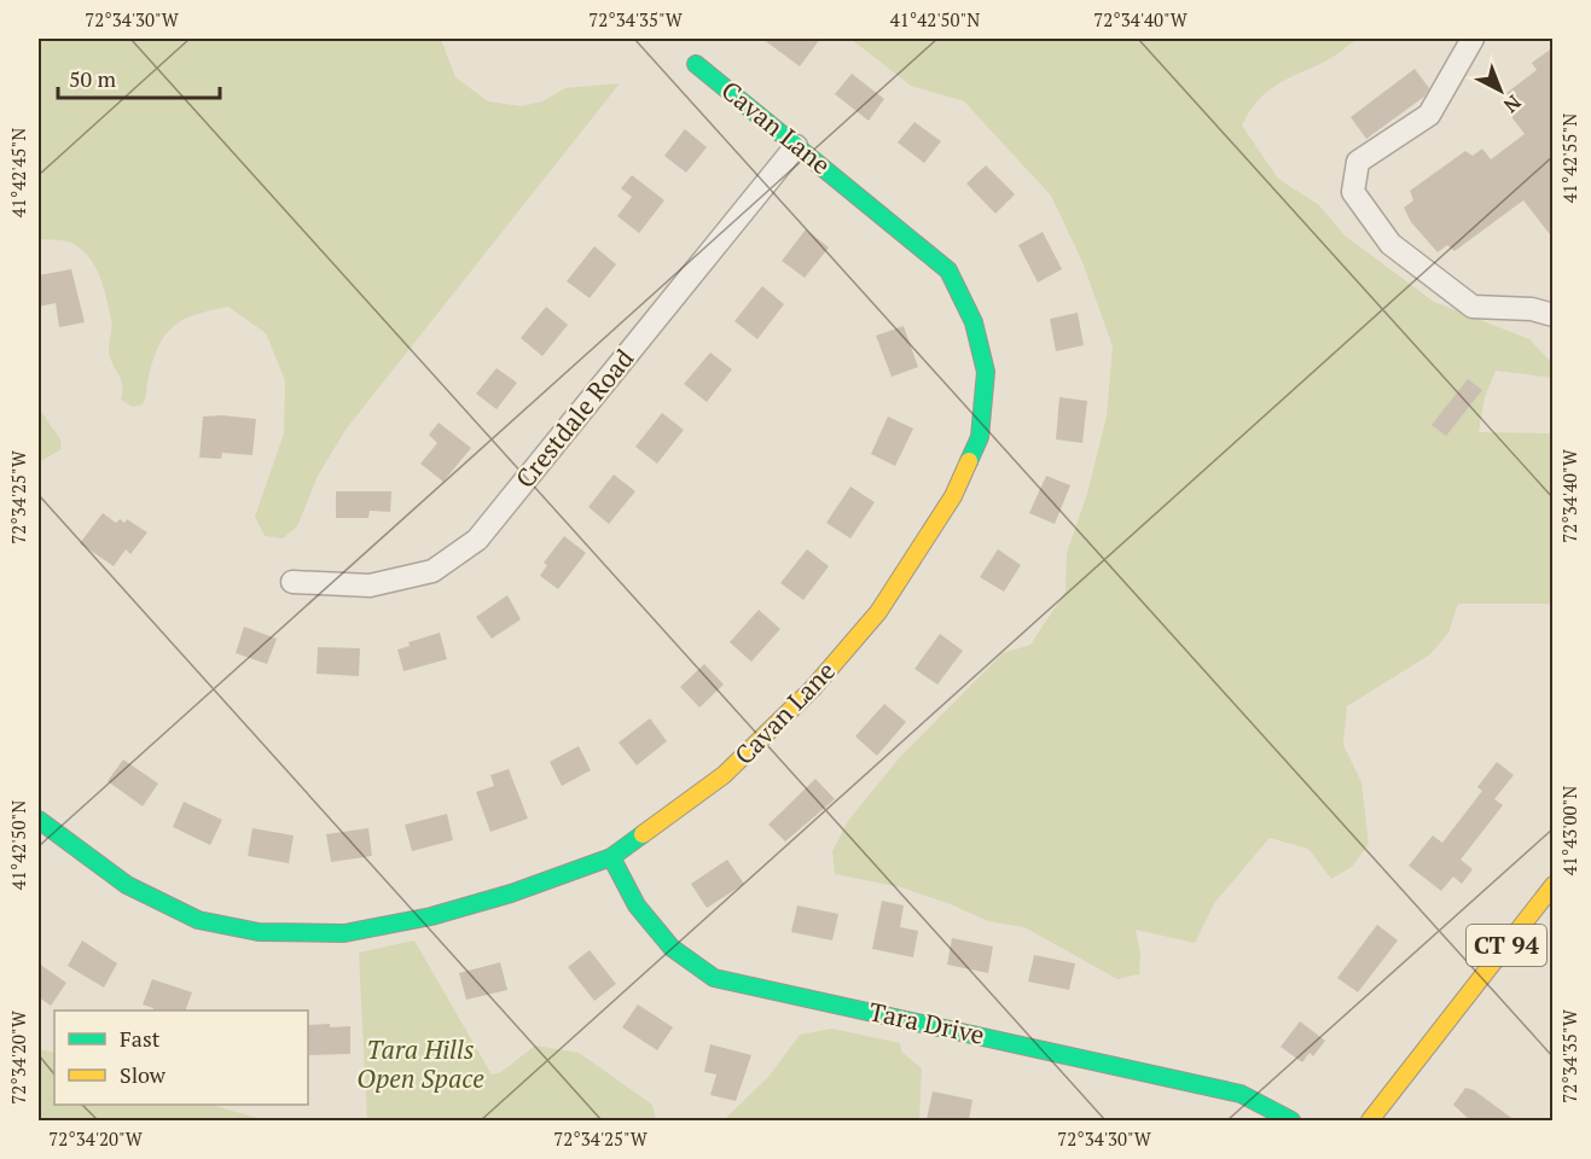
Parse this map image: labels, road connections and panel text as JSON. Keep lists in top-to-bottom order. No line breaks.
{"streets":{"street":["Cavan Lane","Crestdale Road","CT 94","Tara Drive"]},"crossings":[["Cavan Lane","Crestdale Road"],["Cavan Lane","Tara Drive"]],"parks":["Tara Hills Open Space"],"legend":["Fast","Slow"],"scale_bar":"50 m","north":"bottom right","coordinates":["72°34'30\"W","72°34'35\"W","41°42'50\"N","72°34'40\"W","41°42'55\"N","41°42'45\"N","72°34'25\"W","41°43'00\"N","72°34'20\"W"]}
